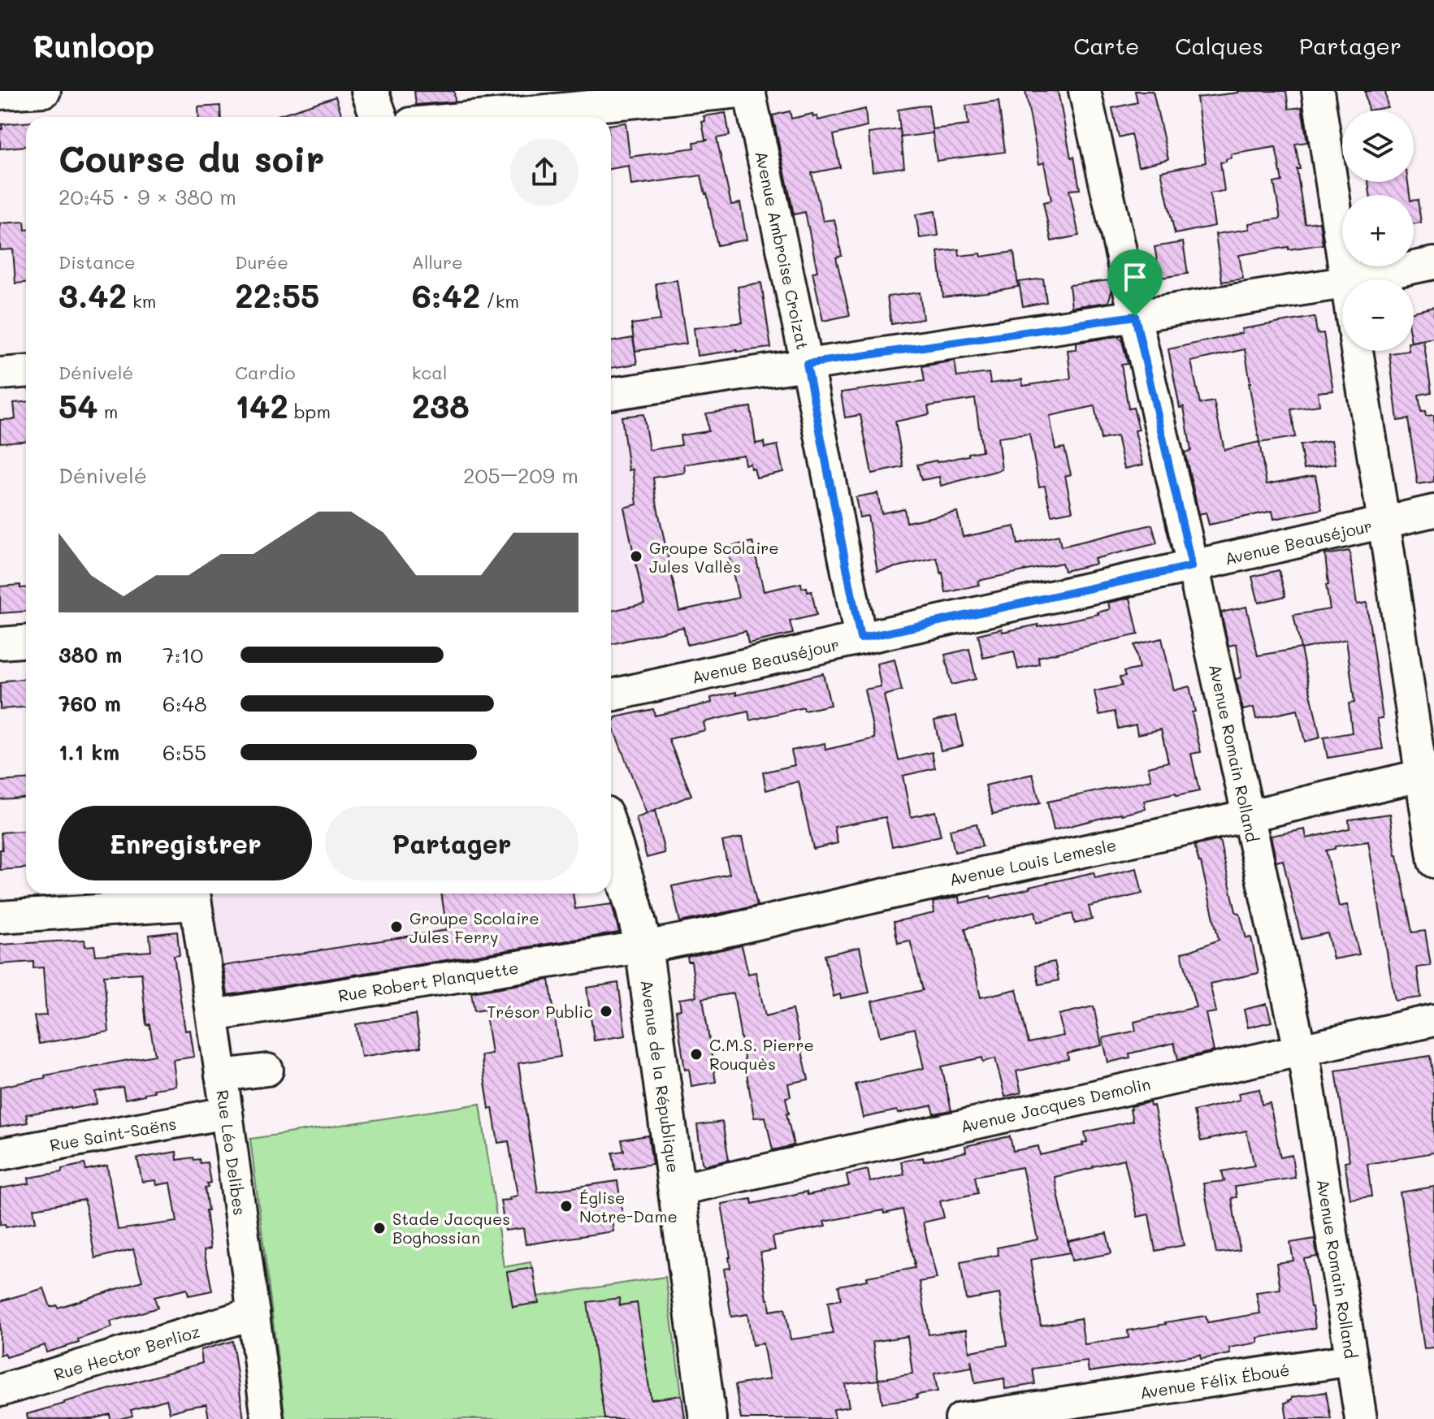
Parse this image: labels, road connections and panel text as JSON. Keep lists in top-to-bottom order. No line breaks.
{"streets":{"main road":["Avenue de la République"],"street":["Avenue Ambroise Croizat","Avenue Beauséjour","Avenue Romain Rolland","Avenue Louis Lemesle","Rue Robert Planquette","Avenue Jacques Demolin","Rue Saint-Saëns","Rue Léo Delibes","Rue Hector Berlioz","Avenue Félix Éboué"]},"crossings":[["Avenue Ambroise Croizat","Avenue Beauséjour"],["Avenue Beauséjour","Avenue Romain Rolland"],["Avenue Romain Rolland","Avenue Louis Lemesle"],["Avenue Romain Rolland","Avenue Jacques Demolin"],["Avenue Romain Rolland","Avenue Félix Éboué"],["Avenue Louis Lemesle","Rue Robert Planquette"],["Avenue Louis Lemesle","Avenue de la République"],["Rue Robert Planquette","Avenue de la République"],["Rue Robert Planquette","Rue Léo Delibes"],["Avenue de la République","Avenue Jacques Demolin"],["Rue Saint-Saëns","Rue Léo Delibes"],["Rue Léo Delibes","Rue Hector Berlioz"]],"places":["Groupe Scolaire Jules Vallès","Groupe Scolaire Jules Ferry","Trésor Public","C.M.S. Pierre Rouquès","Église Notre-Dame","Stade Jacques Boghossian"],"page":{"header":"Runloop","nav":["Carte","Calques","Partager"],"map_buttons":["+","−"],"heading":["Course du soir","20:45 · 9 × 380 m"],"stats":[["Distance","3.42 km"],["Durée","22:55"],["Allure","6:42 /km"],["Dénivelé","54 m"],["Cardio","142 bpm"],["kcal","238"]],"chart":["Dénivelé","205–209 m"],"list":[{"name":"380 m","note":"7:10"},{"name":"760 m","note":"6:48"},{"name":"1.1 km","note":"6:55"}],"buttons":["Enregistrer","Partager"]}}
